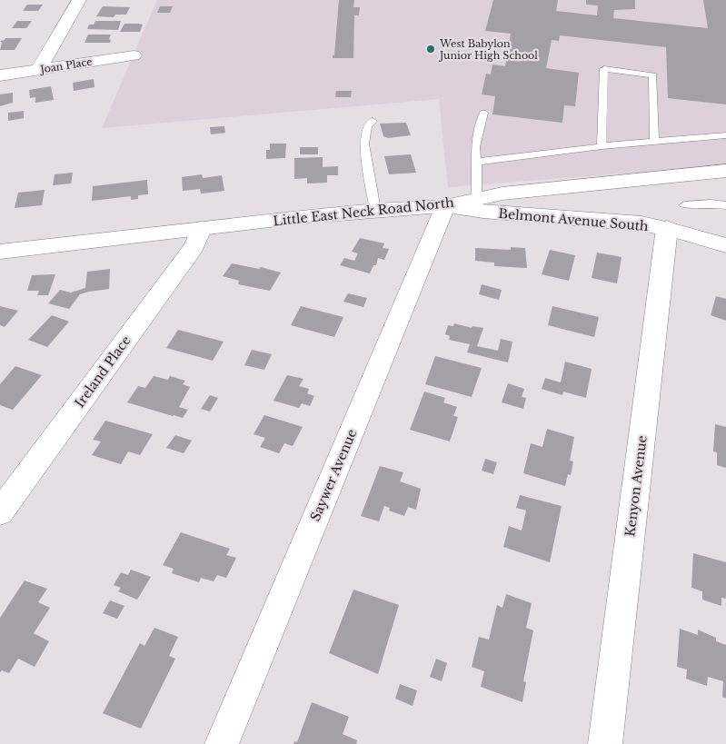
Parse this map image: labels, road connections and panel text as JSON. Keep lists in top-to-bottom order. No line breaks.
{"streets":{"street":["Joan Place","Little East Neck Road North","Belmont Avenue South","Ireland Place","Saywer Avenue","Kenyon Avenue"]},"crossings":[["Little East Neck Road North","Belmont Avenue South"],["Little East Neck Road North","Ireland Place"],["Little East Neck Road North","Saywer Avenue"],["Belmont Avenue South","Saywer Avenue"],["Belmont Avenue South","Kenyon Avenue"]],"places":["West Babylon Junior High School"]}
